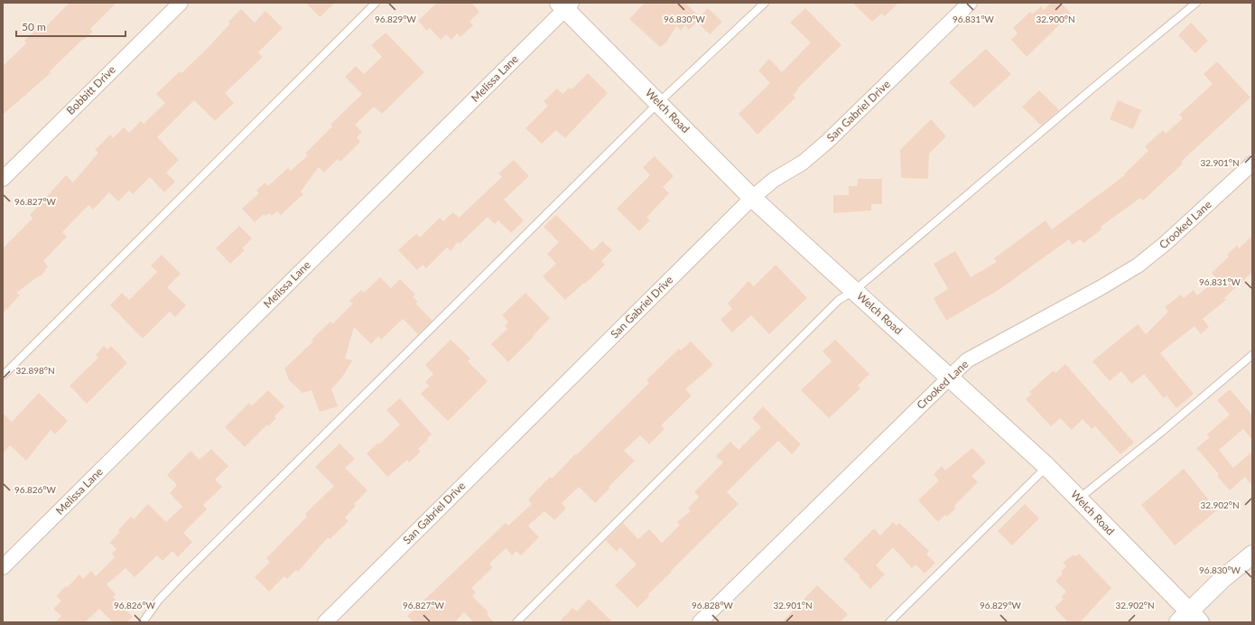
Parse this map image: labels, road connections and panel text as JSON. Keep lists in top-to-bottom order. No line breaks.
{"streets":{"street":["Melissa Lane","Bobbitt Drive","Welch Road","San Gabriel Drive","Crooked Lane"]},"crossings":[["Melissa Lane","Welch Road"],["Welch Road","San Gabriel Drive"],["Welch Road","Crooked Lane"]],"scale_bar":"50 m","coordinates":["96.829°W","96.830°W","96.831°W","32.900°N","32.901°N","96.827°W","32.898°N","96.826°W","32.902°N","96.828°W"]}
